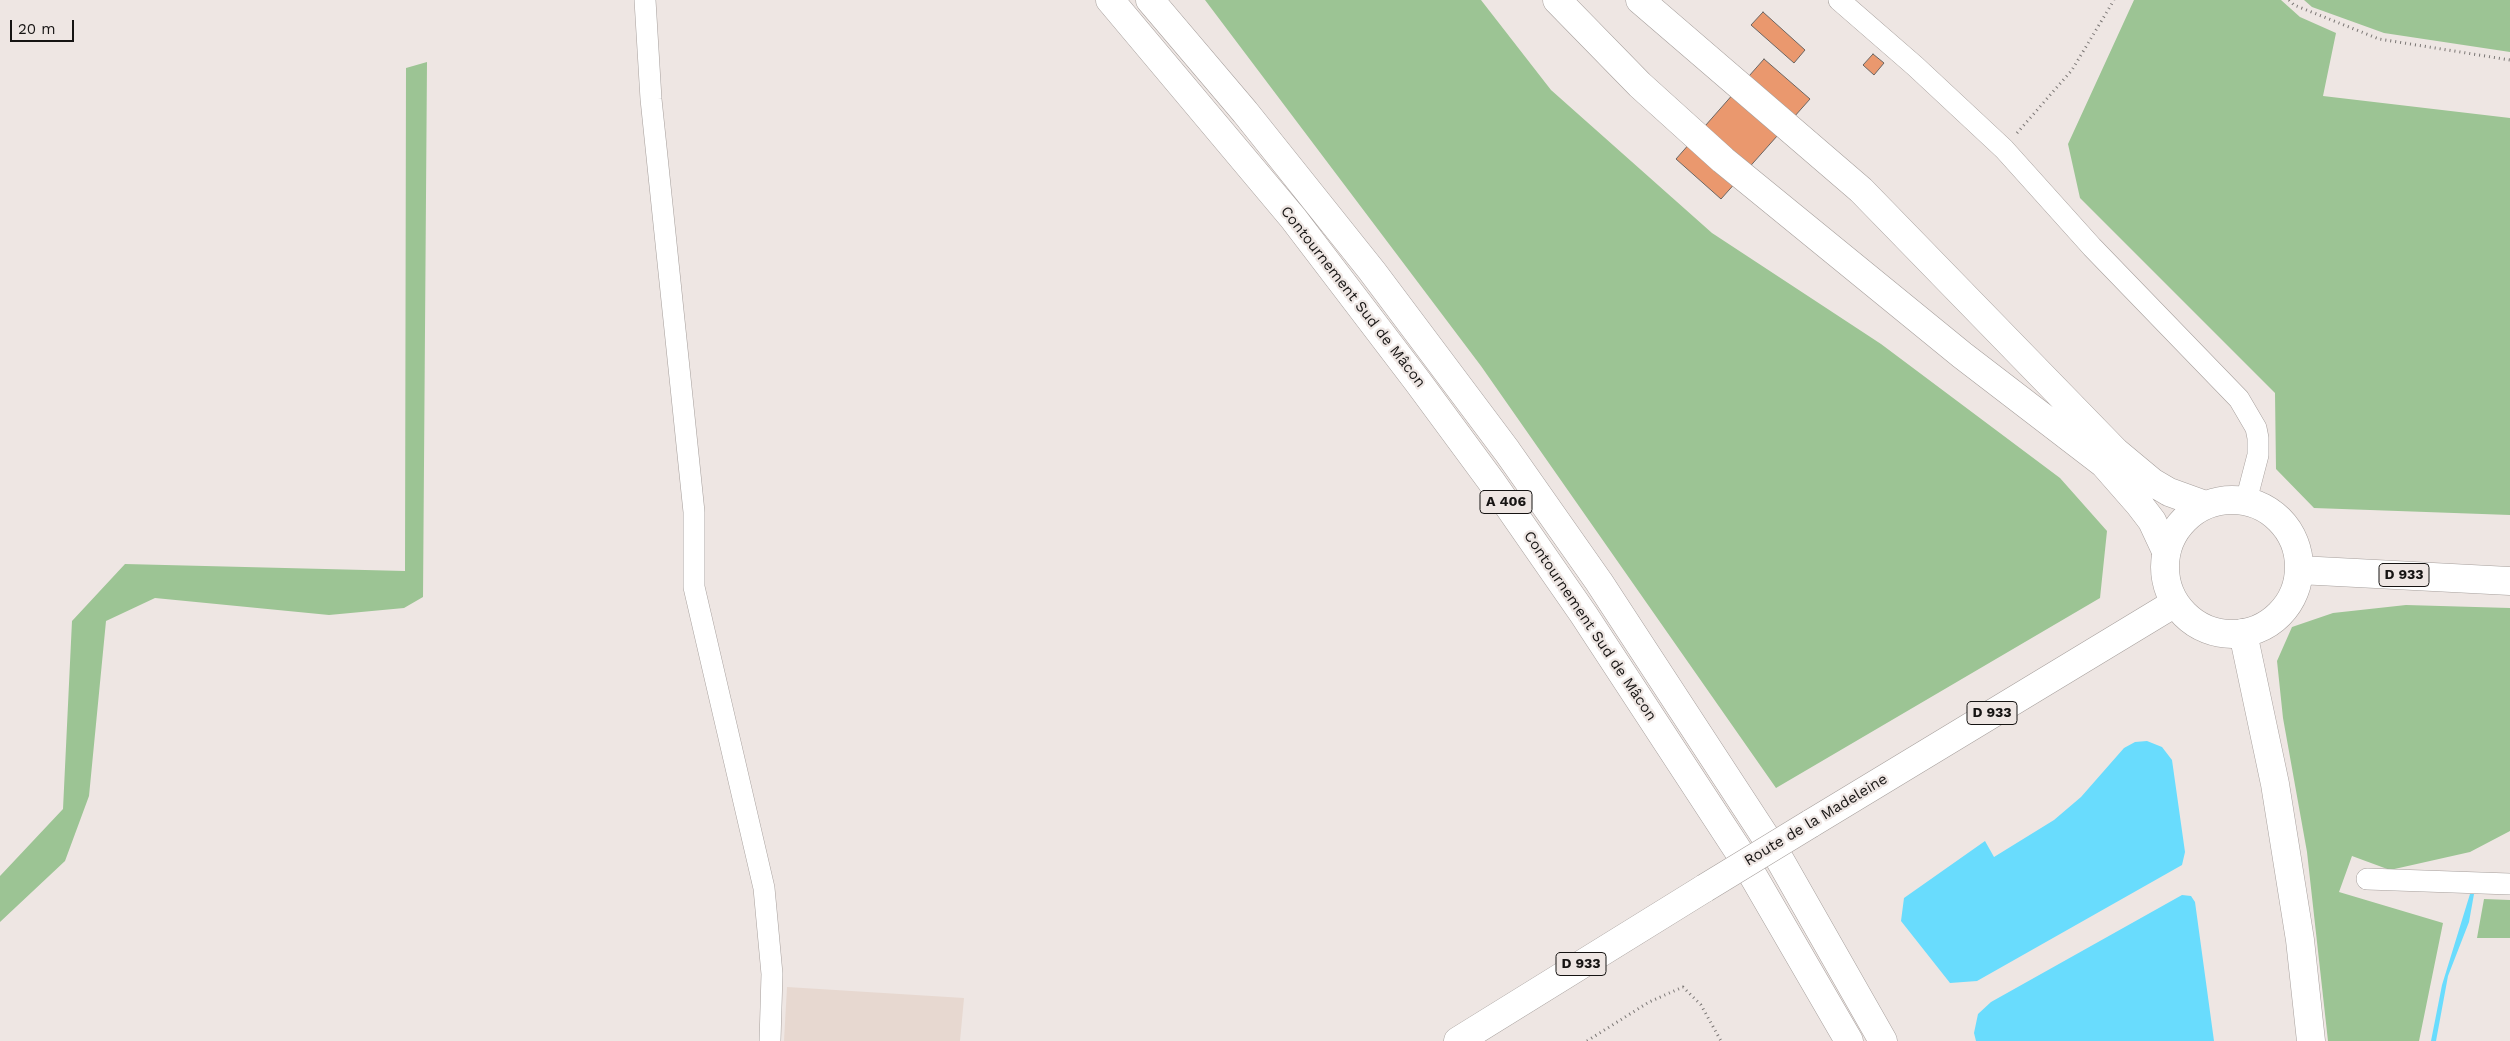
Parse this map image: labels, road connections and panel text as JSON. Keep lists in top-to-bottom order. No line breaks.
{"streets":{"main road":["Contournement Sud de Mâcon","A 406","D 933","Route de la Madeleine"]},"crossings":[["D 933","Route de la Madeleine"]],"scale_bar":"20 m"}
